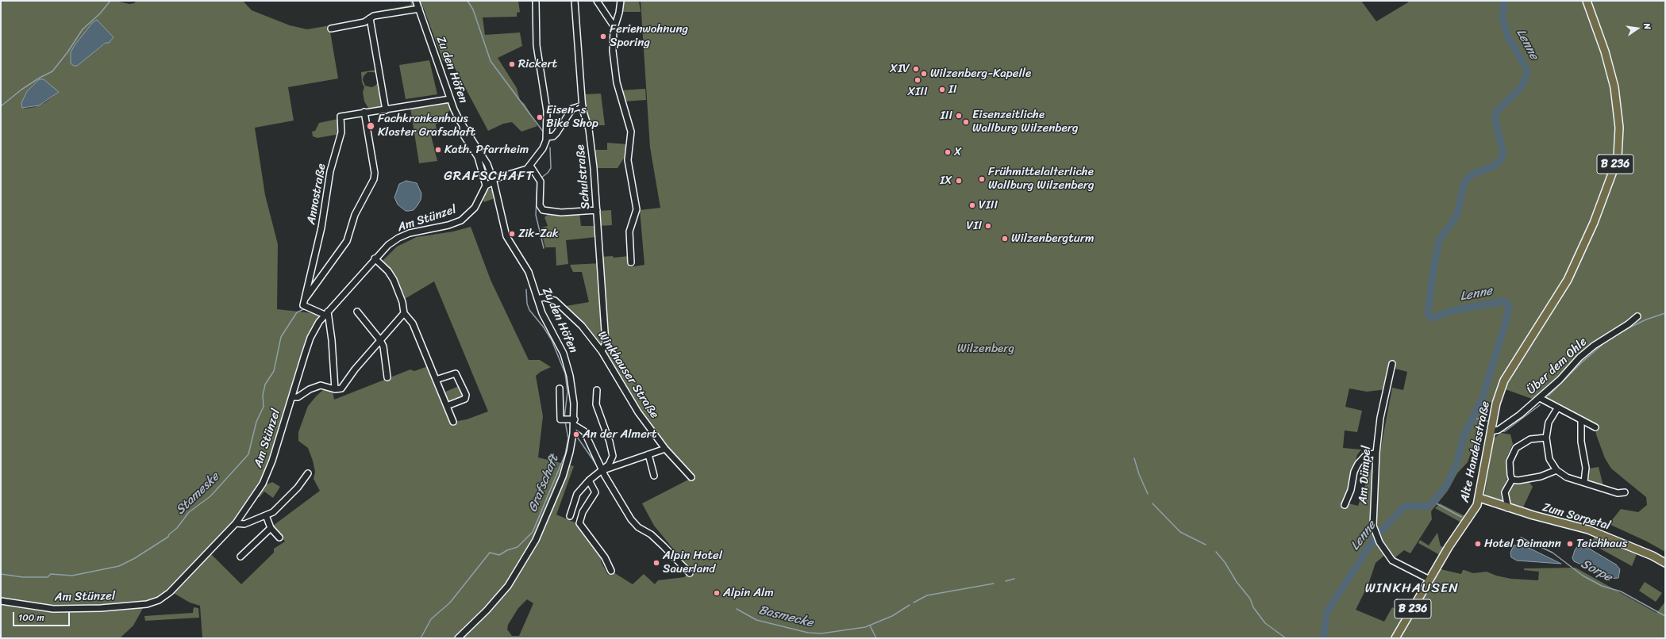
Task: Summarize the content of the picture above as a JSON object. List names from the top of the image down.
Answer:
{
  "streets": {
    "main road": ["B 236", "Alte Handelsstraße", "Zum Sorpetal"],
    "street": [
      "Zu den Höfen",
      "Schulstraße",
      "Annostraße",
      "Am Stünzel",
      "Über dem Ohle",
      "Winkhauser Straße",
      "Am Dümpel"
    ]
  },
  "crossings": [
    ["Zu den Höfen", "Annostraße"],
    ["Zu den Höfen", "Winkhauser Straße"],
    ["Schulstraße", "Winkhauser Straße"],
    ["Über dem Ohle", "Alte Handelsstraße"],
    ["Alte Handelsstraße", "Am Dümpel"],
    ["Alte Handelsstraße", "Zum Sorpetal"]
  ],
  "districts": ["GRAFSCHAFT", "WINKHAUSEN"],
  "water": [
    "Lenne",
    "Grafschaft",
    "Stameske",
    "Sorpe",
    "Basmecke"
  ],
  "parks": ["Wilzenberg"],
  "places": [
    "Ferienwohnung Sporing",
    "Rickert",
    "XIV",
    "Wilzenberg-Kapelle",
    "XIII",
    "II",
    "III",
    "Eisen´s Bike Shop",
    "Eisenzeitliche Wallburg Wilzenberg",
    "Fachkrankenhaus Kloster Grafschaft",
    "Kath. Pfarrheim",
    "X",
    "Frühmittelalterliche Wallburg Wilzenberg",
    "IX",
    "VIII",
    "VII",
    "Zik-Zak",
    "Wilzenbergturm",
    "An der Almert",
    "Hotel Deimann",
    "Teichhaus",
    "Alpin Hotel Sauerland",
    "Alpin Alm"
  ],
  "scale_bar": "100 m",
  "north": "right"
}
